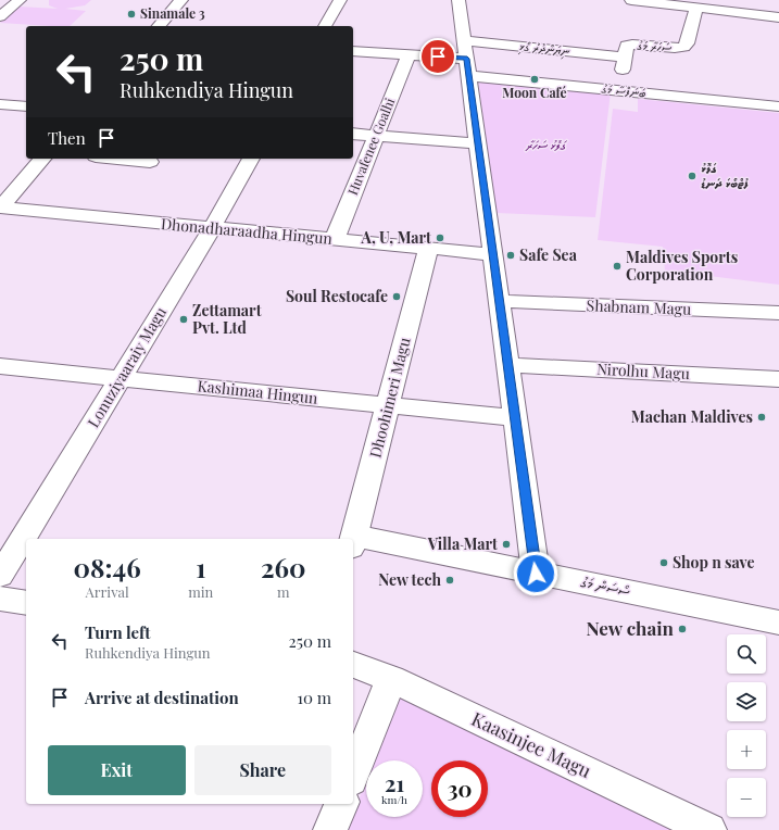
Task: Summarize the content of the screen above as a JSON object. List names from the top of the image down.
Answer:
{
  "streets": {
    "street": [
      "ސަހަރާ މަގު",
      "ނިޔަންދުރު ގޯޅި",
      "ބަނަފްސާ މަގު",
      "Huvafenee Goalhi",
      "Dhonadharaadha Hingun",
      "Shabnam Magu",
      "Lonuziyaaraiy Magu",
      "Nirolhu Magu",
      "Kashimaa Hingun",
      "Dhoohimeri Magu",
      "ސޯސަން މަގު",
      "Kaasinjee Magu"
    ]
  },
  "crossings": [
    ["ސަހަރާ މަގު", "ނިޔަންދުރު ގޯޅި"],
    ["ސަހަރާ މަގު", "ބަނަފްސާ މަގު"],
    ["ނިޔަންދުރު ގޯޅި", "ބަނަފްސާ މަގު"],
    ["Huvafenee Goalhi", "Dhonadharaadha Hingun"],
    ["Dhonadharaadha Hingun", "Lonuziyaaraiy Magu"],
    ["Dhonadharaadha Hingun", "Dhoohimeri Magu"],
    ["Lonuziyaaraiy Magu", "Kashimaa Hingun"],
    ["Kashimaa Hingun", "Dhoohimeri Magu"]
  ],
  "parks": ["ގަލޮޅު ސަހަރާ"],
  "places": [
    "Sinamale 3",
    "Moon Café",
    "ގަލޮޅު ފުޓްބޯޅަ ދަނޑު",
    "A, U, Mart",
    "Safe Sea",
    "Maldives Sports Corporation",
    "Soul Restocafe",
    "Zettamart Pvt. Ltd",
    "Machan Maldives",
    "Villa Mart",
    "Shop n save",
    "New tech",
    "New chain"
  ],
  "page": {
    "turn": ["250 m", "Ruhkendiya Hingun"],
    "then": "Then",
    "eta": [
      "08:46",
      "Arrival",
      "1",
      "min",
      "260",
      "m"
    ],
    "list": [
      {
        "name": "Turn left",
        "note": "Ruhkendiya Hingun",
        "value": "250 m"
      },
      {
        "name": "Arrive at destination",
        "value": "10 m"
      }
    ],
    "map_buttons": ["+", "−"],
    "buttons": ["Exit", "Share"],
    "speed": "21 km/h",
    "limit": "30"
  }
}
